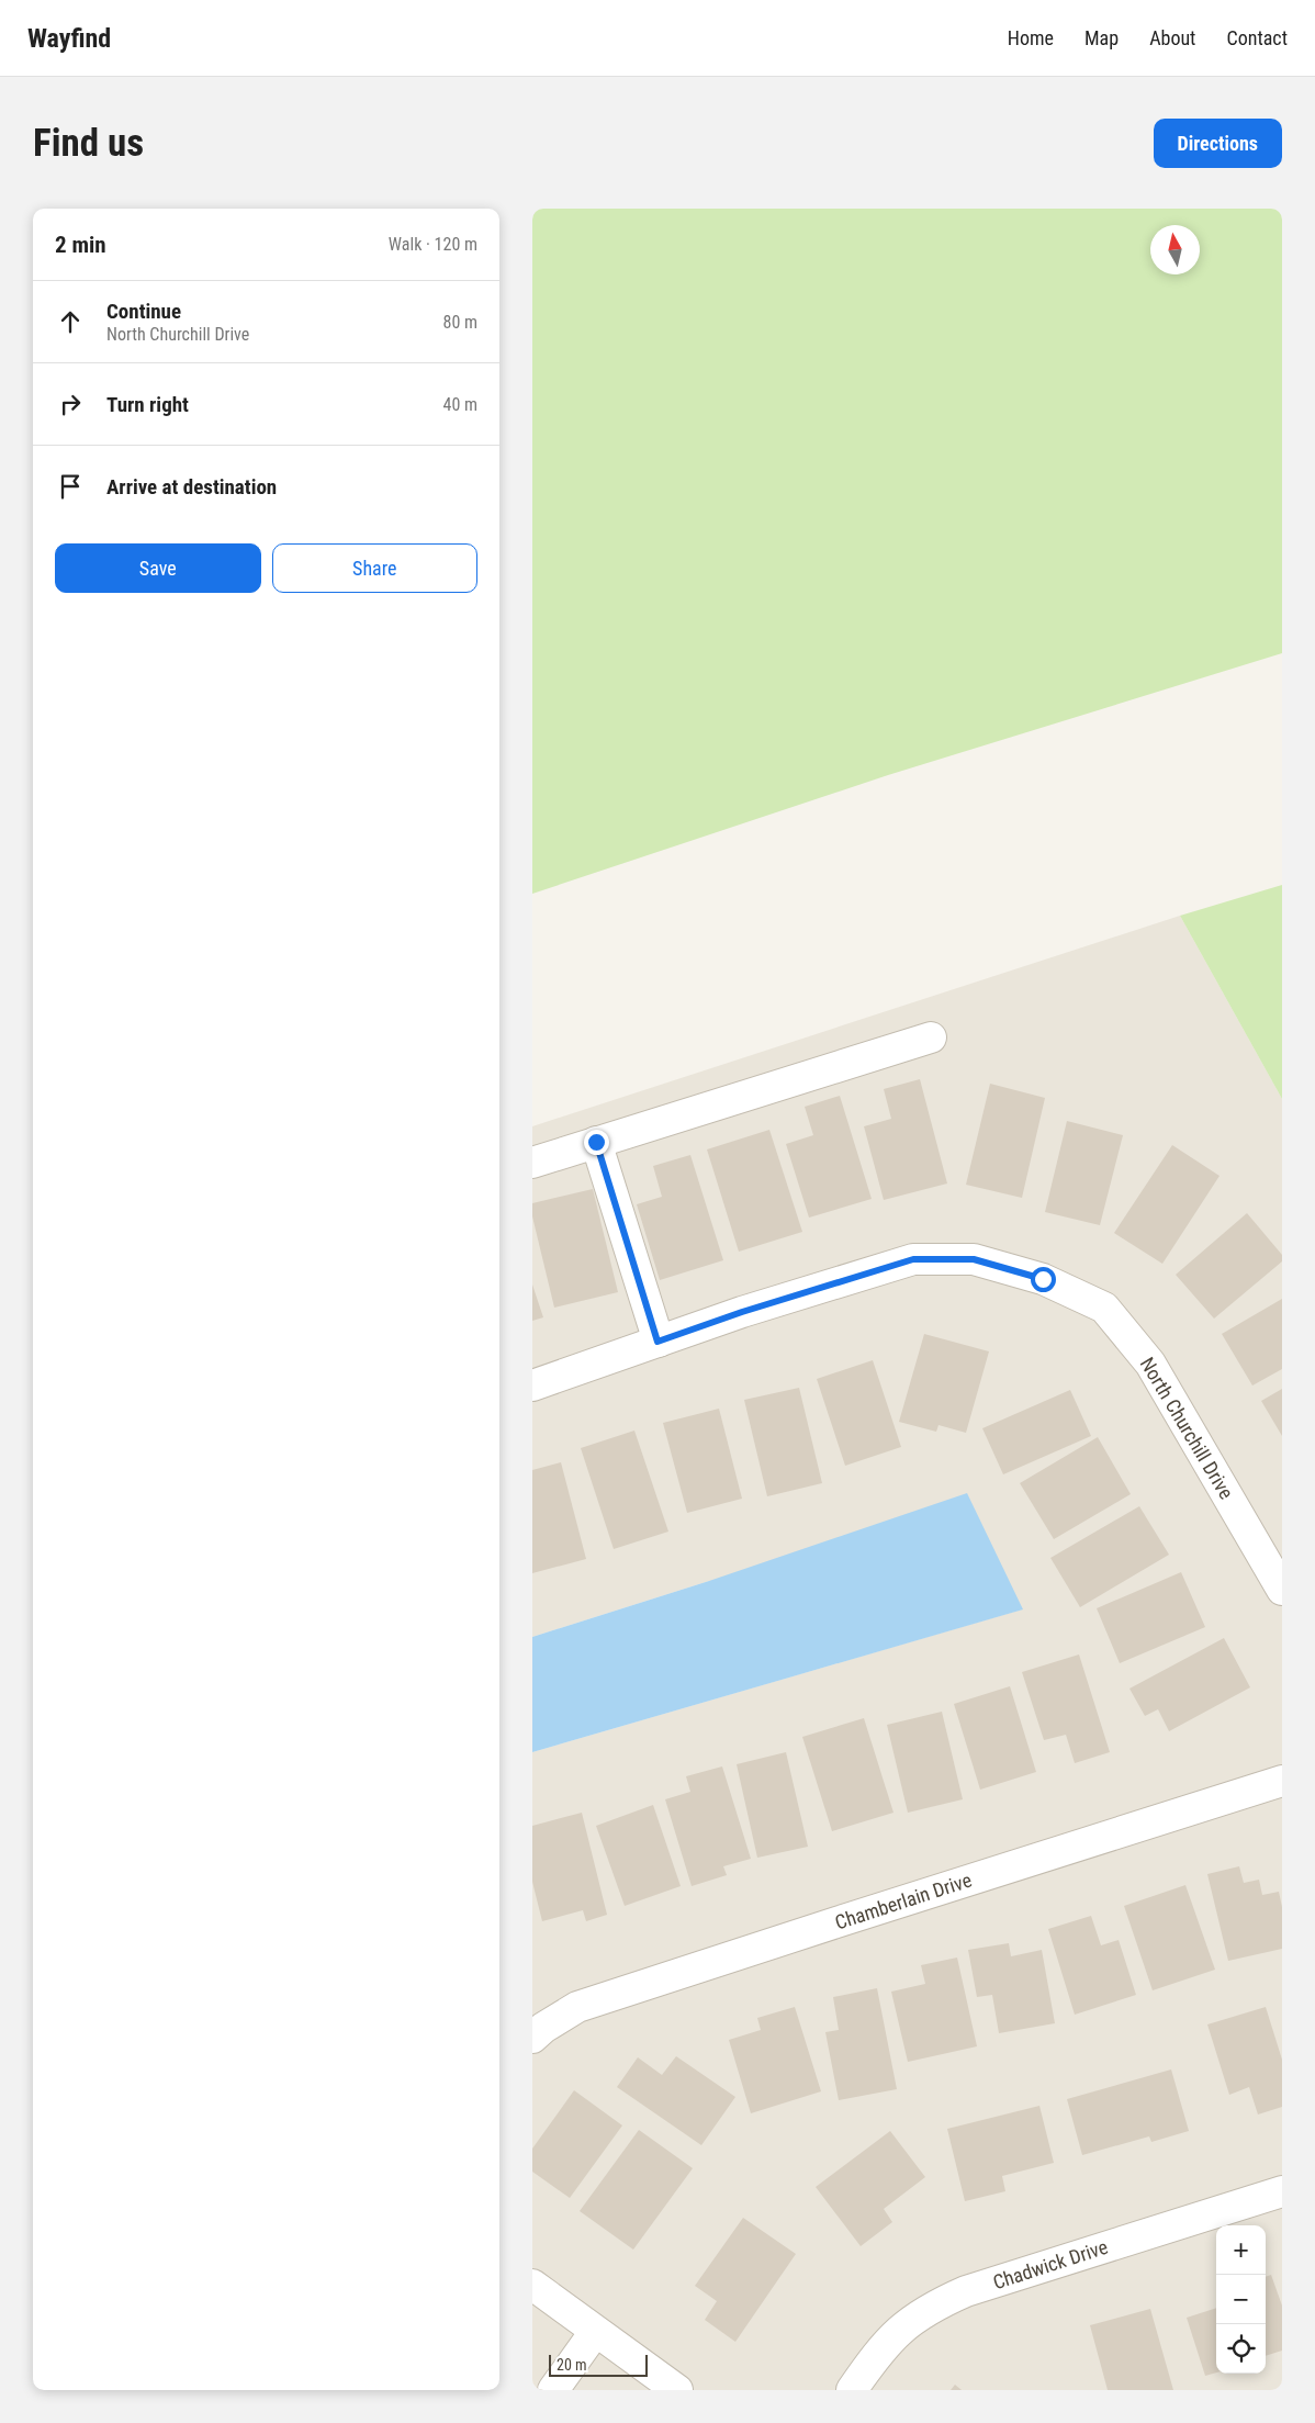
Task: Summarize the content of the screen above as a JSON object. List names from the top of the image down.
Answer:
{
  "streets": {
    "street": ["North Churchill Drive", "Chamberlain Drive", "Chadwick Drive"]
  },
  "scale_bar": "20 m",
  "north": "top",
  "page": {
    "header": "Wayfind",
    "nav": [
      "Home",
      "Map",
      "About",
      "Contact"
    ],
    "buttons": [
      "Directions",
      ["Save", "Share"]
    ],
    "title": "Find us",
    "heading": ["2 min", "Walk · 120 m"],
    "list": [
      ["Continue", "North Churchill Drive", "80 m"],
      ["Turn right", "40 m"],
      "Arrive at destination"
    ],
    "map_buttons": ["+", "−"],
    "scale": "20 m"
  }
}
